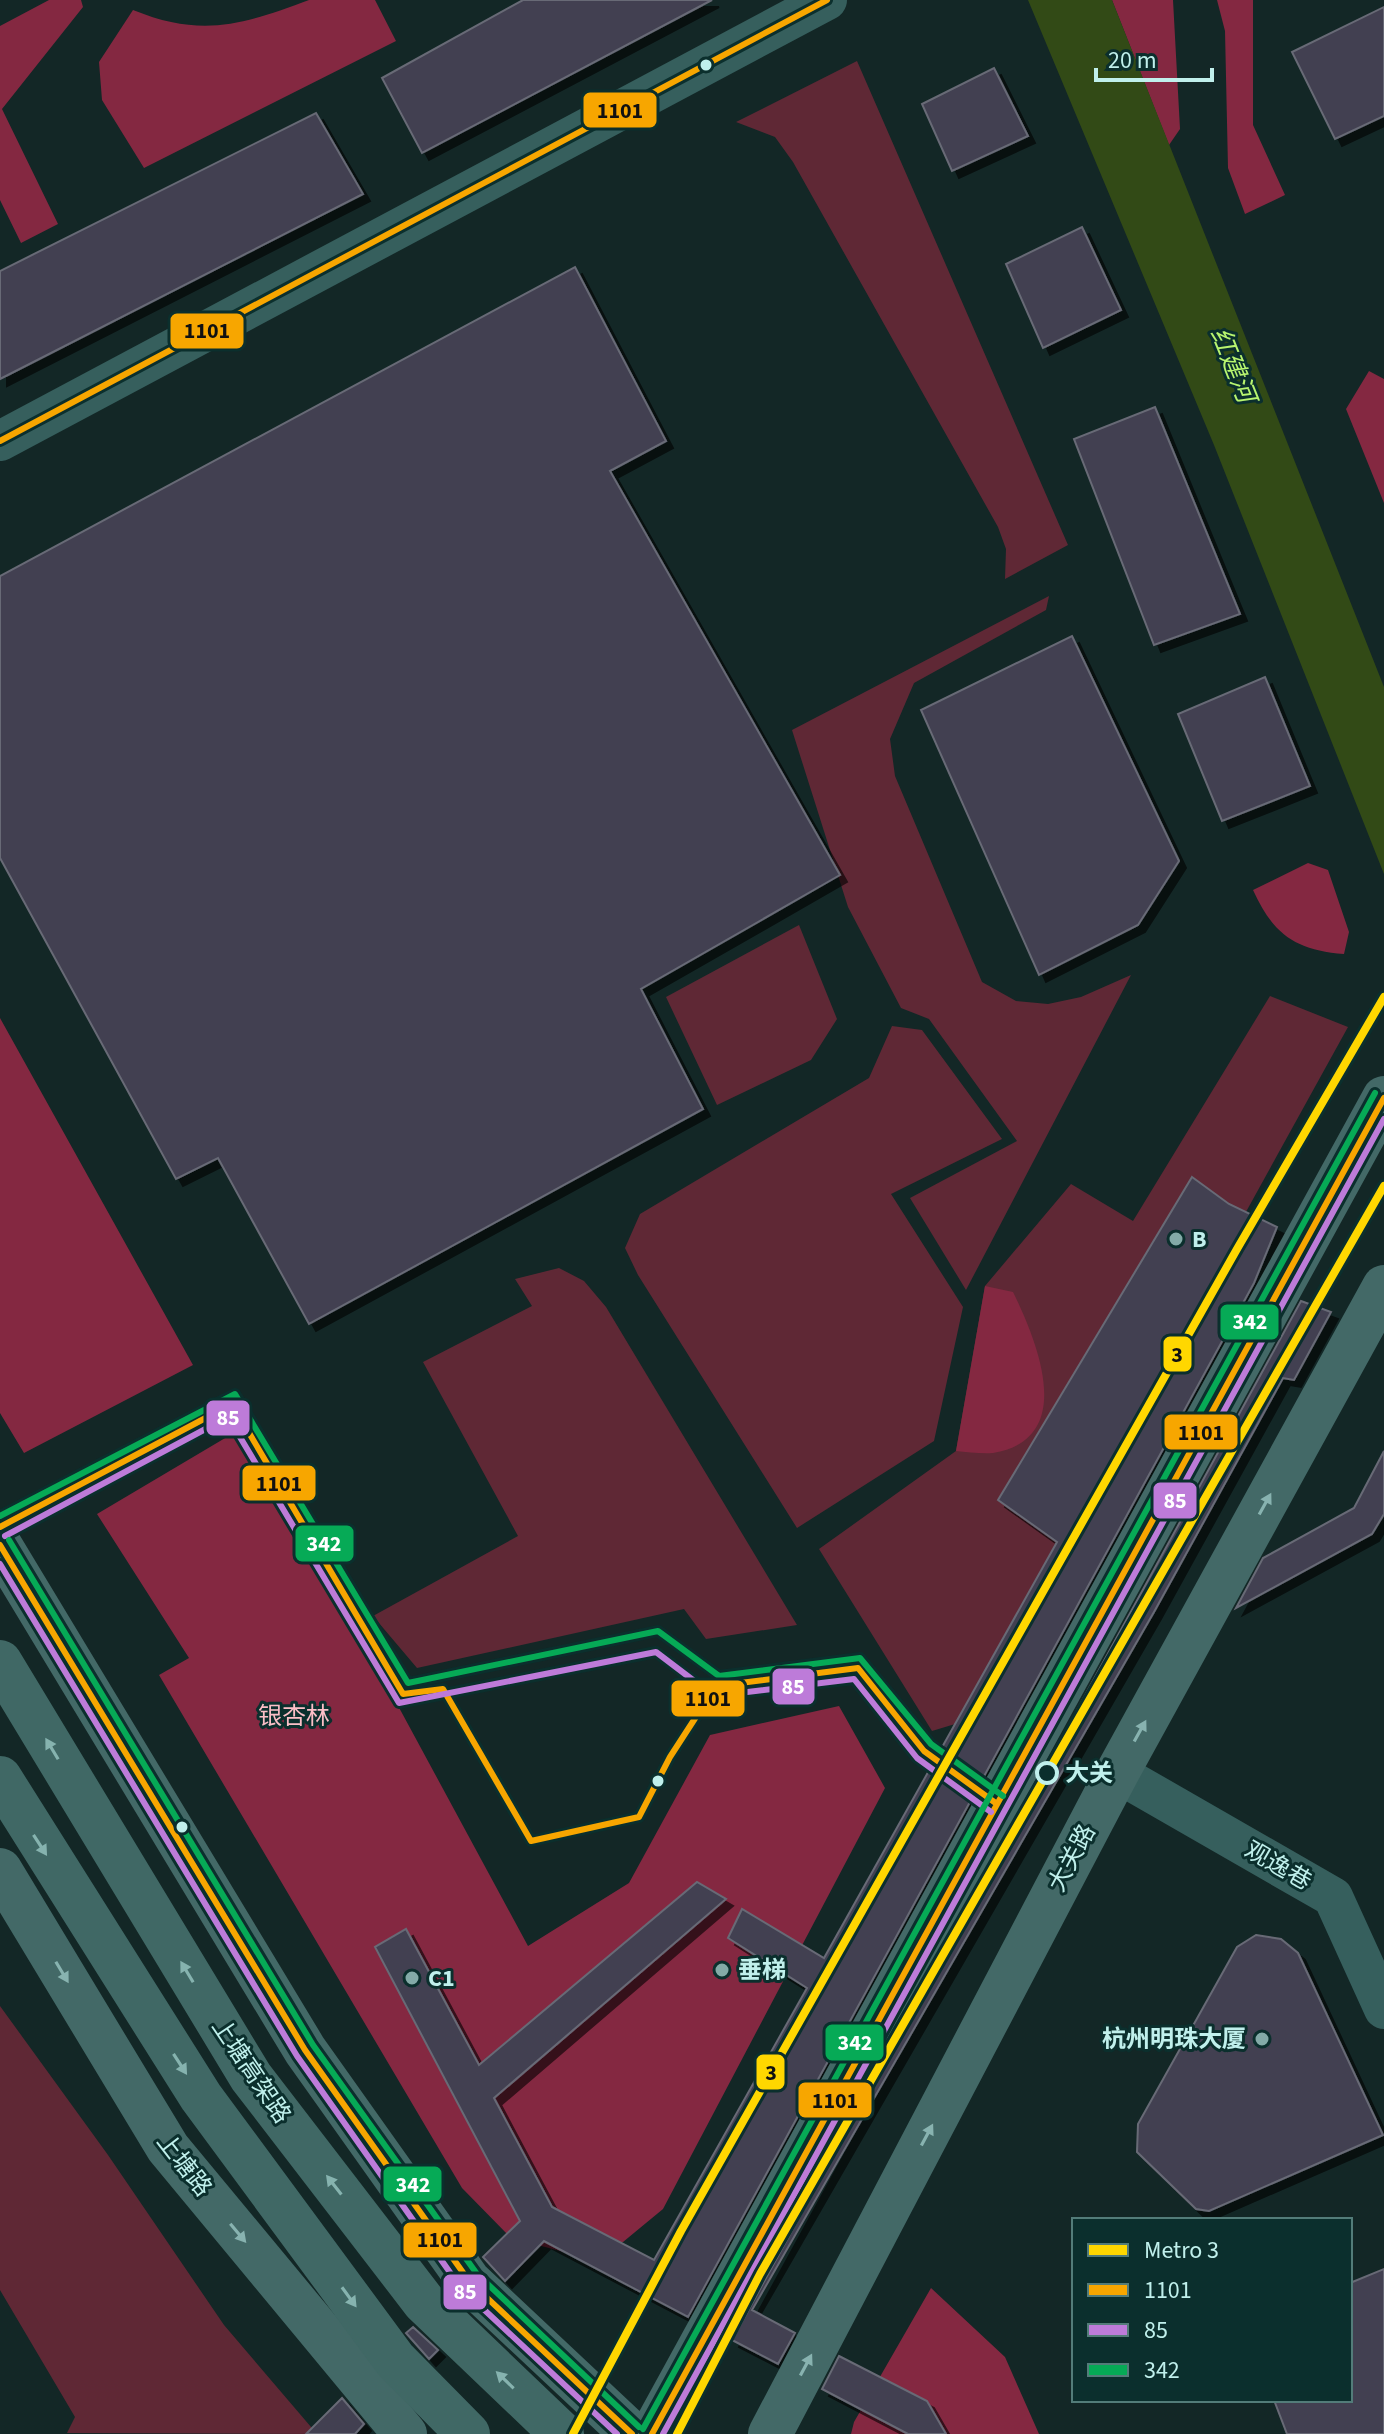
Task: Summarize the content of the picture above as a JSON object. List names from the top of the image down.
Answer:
{
  "streets": {
    "highway": ["上塘高架路"],
    "main road": ["大关路", "上塘路"],
    "street": ["观逸巷"]
  },
  "crossings": [
    ["大关路", "观逸巷"]
  ],
  "water": ["红建河"],
  "parks": ["银杏林"],
  "places": [
    "B",
    "大关",
    "垂梯",
    "C1",
    "杭州明珠大厦"
  ],
  "lines": [
    "transit line 1101",
    "metro line 3",
    "transit line 342",
    "transit line 85"
  ],
  "legend": [
    "Metro 3",
    "1101",
    "85",
    "342"
  ],
  "scale_bar": "20 m"
}
